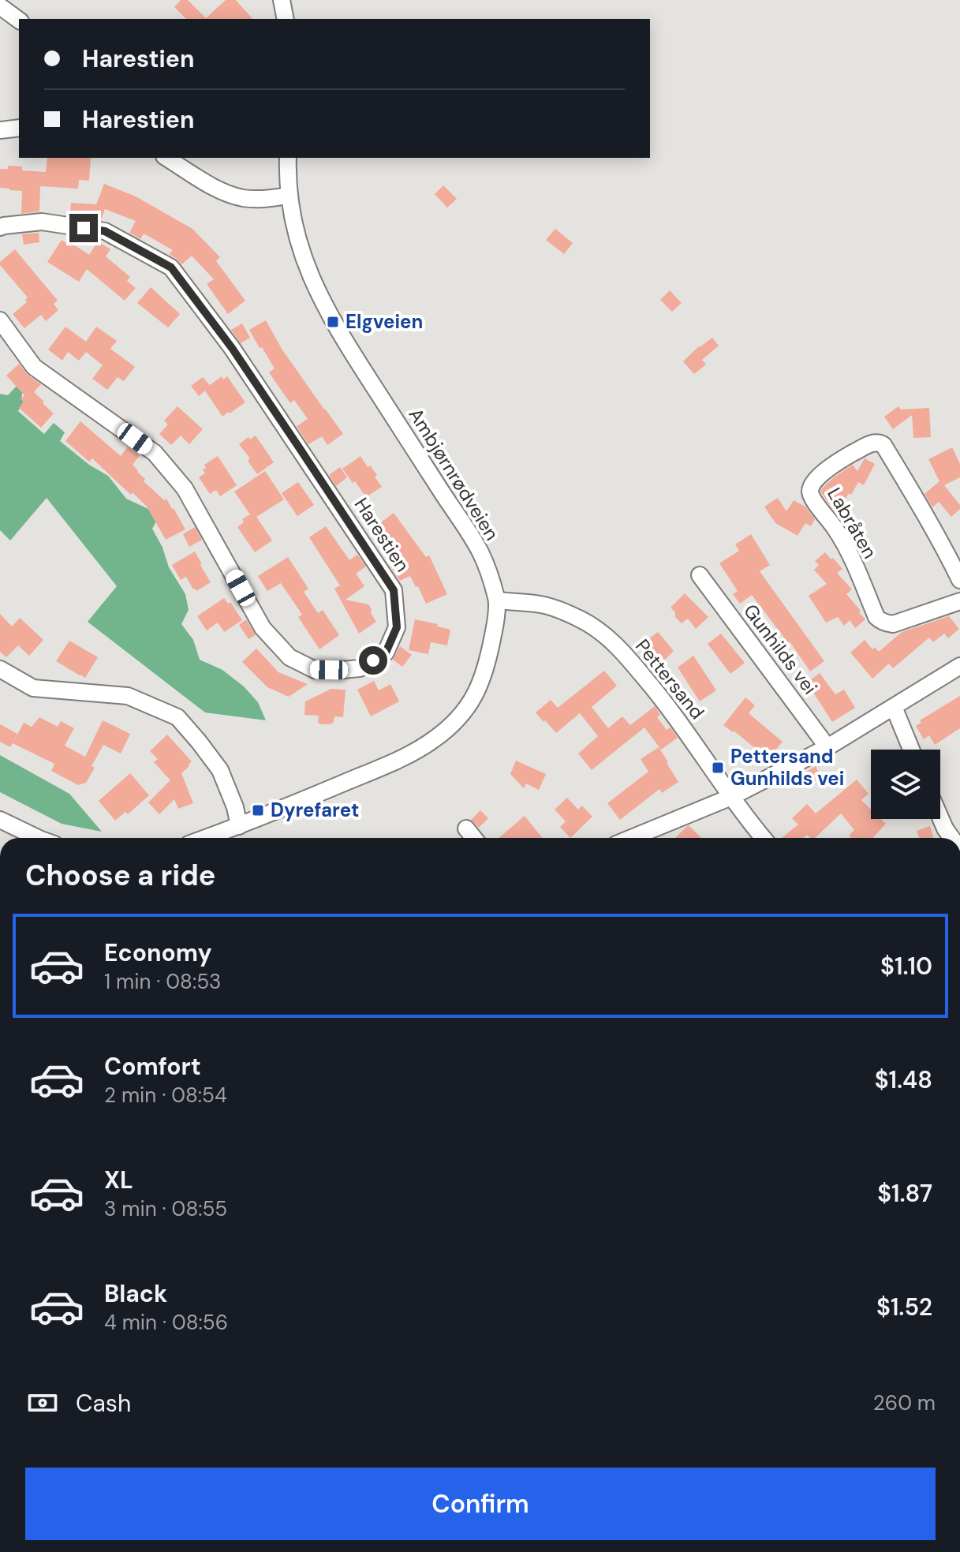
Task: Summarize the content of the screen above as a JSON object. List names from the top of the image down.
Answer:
{
  "streets": {
    "street": [
      "Ambjørnrødveien",
      "Labråten",
      "Harestien",
      "Gunhilds vei",
      "Pettersand"
    ]
  },
  "crossings": [
    ["Ambjørnrødveien", "Pettersand"]
  ],
  "places": {
    "transit": ["Elgveien", "Pettersand Gunhilds vei", "Dyrefaret"]
  },
  "page": {
    "banner": ["Harestien", "Harestien"],
    "heading": "Choose a ride",
    "list": [
      {
        "name": "Economy",
        "note": "1 min · 08:53",
        "value": "$1.10"
      },
      {
        "name": "Comfort",
        "note": "2 min · 08:54",
        "value": "$1.48"
      },
      {
        "name": "XL",
        "note": "3 min · 08:55",
        "value": "$1.87"
      },
      {
        "name": "Black",
        "note": "4 min · 08:56",
        "value": "$1.52"
      }
    ],
    "pay": ["Cash", "260 m"],
    "buttons": "Confirm"
  }
}
